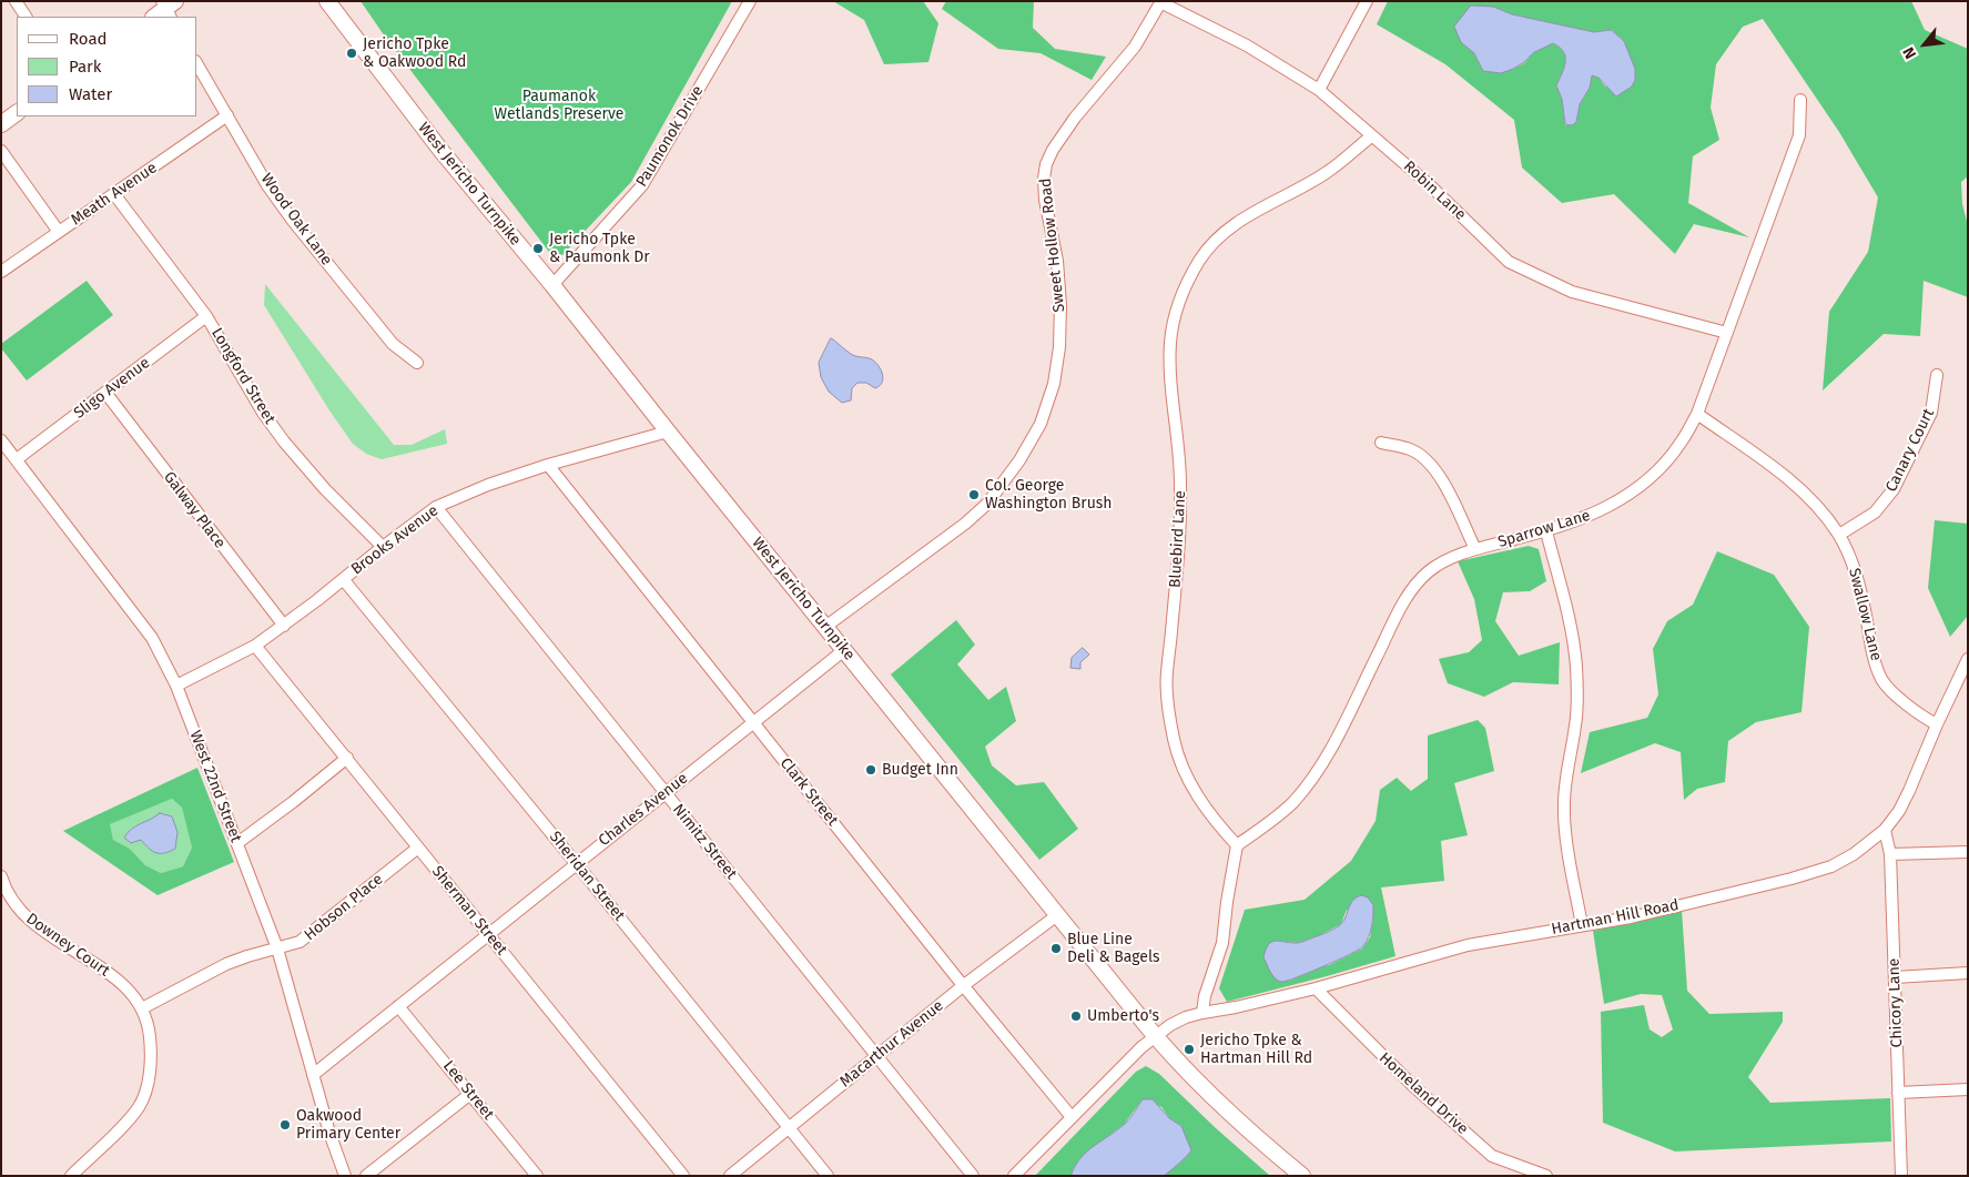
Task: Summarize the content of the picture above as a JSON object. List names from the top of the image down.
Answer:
{
  "streets": {
    "main road": ["West Jericho Turnpike"],
    "street": [
      "Paumonok Drive",
      "Robin Lane",
      "Meath Avenue",
      "Wood Oak Lane",
      "Sweet Hollow Road",
      "Longford Street",
      "Sligo Avenue",
      "Canary Court",
      "Galway Place",
      "Sparrow Lane",
      "Bluebird Lane",
      "Brooks Avenue",
      "Swallow Lane",
      "West 22nd Street",
      "Clark Street",
      "Charles Avenue",
      "Nimitz Street",
      "Sheridan Street",
      "Hobson Place",
      "Sherman Street",
      "Hartman Hill Road",
      "Downey Court",
      "Chicory Lane",
      "Macarthur Avenue",
      "Lee Street",
      "Homeland Drive"
    ]
  },
  "crossings": [
    ["Paumonok Drive", "West Jericho Turnpike"],
    ["West Jericho Turnpike", "Sweet Hollow Road"],
    ["West Jericho Turnpike", "Brooks Avenue"],
    ["West Jericho Turnpike", "Charles Avenue"],
    ["West Jericho Turnpike", "Hartman Hill Road"],
    ["West Jericho Turnpike", "Macarthur Avenue"],
    ["Robin Lane", "Sweet Hollow Road"],
    ["Robin Lane", "Sparrow Lane"],
    ["Robin Lane", "Bluebird Lane"],
    ["Meath Avenue", "Wood Oak Lane"],
    ["Meath Avenue", "Longford Street"],
    ["Longford Street", "Sligo Avenue"],
    ["Longford Street", "Brooks Avenue"],
    ["Sligo Avenue", "Galway Place"],
    ["Sligo Avenue", "West 22nd Street"],
    ["Canary Court", "Swallow Lane"],
    ["Galway Place", "Brooks Avenue"],
    ["Sparrow Lane", "Bluebird Lane"],
    ["Sparrow Lane", "Swallow Lane"],
    ["Brooks Avenue", "West 22nd Street"],
    ["Brooks Avenue", "Clark Street"],
    ["Brooks Avenue", "Nimitz Street"],
    ["Brooks Avenue", "Sheridan Street"],
    ["Brooks Avenue", "Sherman Street"],
    ["Swallow Lane", "Hartman Hill Road"],
    ["West 22nd Street", "Charles Avenue"],
    ["West 22nd Street", "Hobson Place"],
    ["Clark Street", "Charles Avenue"],
    ["Clark Street", "Hartman Hill Road"],
    ["Clark Street", "Macarthur Avenue"],
    ["Charles Avenue", "Nimitz Street"],
    ["Charles Avenue", "Sheridan Street"],
    ["Charles Avenue", "Sherman Street"],
    ["Charles Avenue", "Lee Street"],
    ["Nimitz Street", "Macarthur Avenue"],
    ["Sheridan Street", "Macarthur Avenue"],
    ["Hobson Place", "Sherman Street"],
    ["Hobson Place", "Downey Court"],
    ["Hartman Hill Road", "Chicory Lane"],
    ["Hartman Hill Road", "Homeland Drive"]
  ],
  "parks": ["Paumanok Wetlands Preserve"],
  "places": [
    "Jericho Tpke & Oakwood Rd",
    "Jericho Tpke & Paumonk Dr",
    "Col. George Washington Brush",
    "Budget Inn",
    "Blue Line Deli & Bagels",
    "Umberto's",
    "Jericho Tpke & Hartman Hill Rd",
    "Oakwood Primary Center"
  ],
  "legend": ["Road", "Park", "Water"],
  "north": "bottom left"
}
